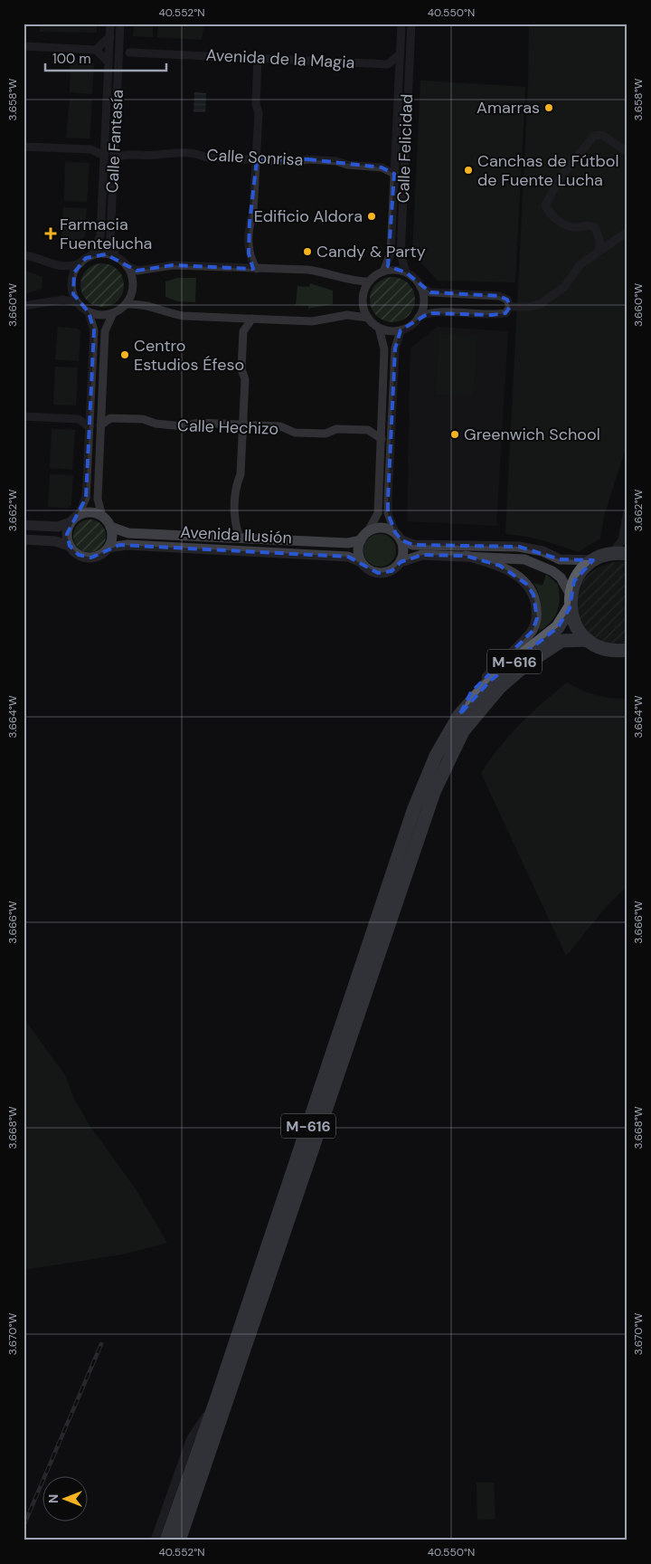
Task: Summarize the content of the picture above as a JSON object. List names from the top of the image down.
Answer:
{
  "streets": {
    "highway": ["M-616"],
    "main road": ["Avenida Ilusión"],
    "street": [
      "Avenida de la Magia",
      "Calle Fantasía",
      "Calle Felicidad",
      "Calle Sonrisa",
      "Calle Hechizo"
    ]
  },
  "crossings": [
    ["Calle Fantasía", "Calle Sonrisa"],
    ["Calle Felicidad", "Calle Sonrisa"]
  ],
  "places": {
    "other": [
      "Amarras",
      "Canchas de Fútbol de Fuente Lucha",
      "Edificio Aldora",
      "Candy & Party",
      "Centro Estudios Éfeso",
      "Greenwich School"
    ],
    "health": ["Farmacia Fuentelucha"]
  },
  "scale_bar": "100 m",
  "north": "left",
  "coordinates": [
    "40.552°N",
    "40.550°N",
    "3.658°W",
    "3.660°W",
    "3.662°W",
    "3.664°W",
    "3.666°W",
    "3.668°W",
    "3.670°W"
  ]
}
